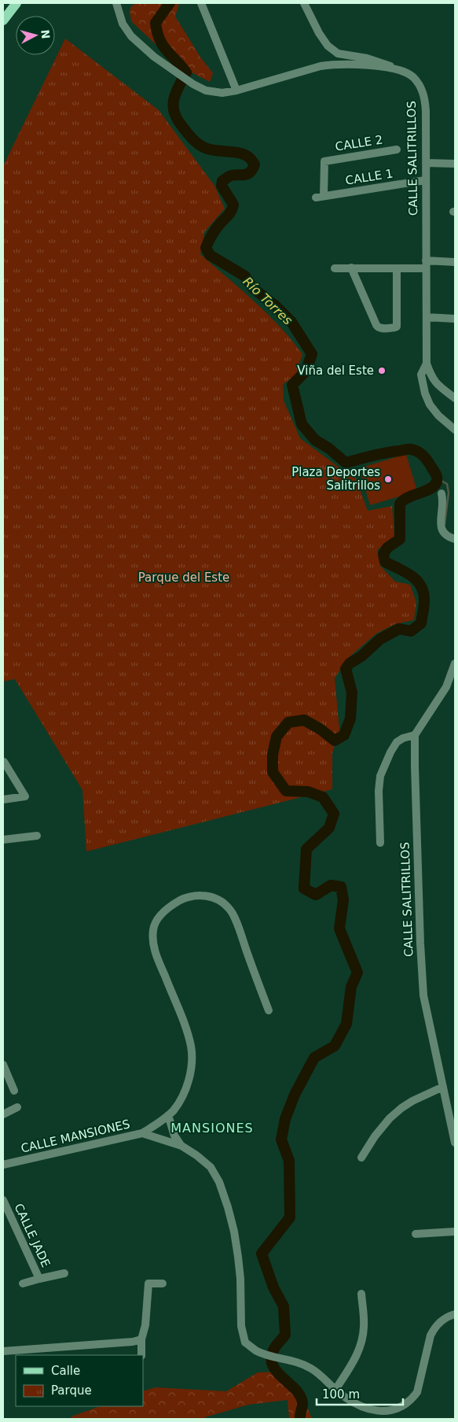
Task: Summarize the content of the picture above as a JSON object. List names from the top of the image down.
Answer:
{
  "streets": {
    "street": [
      "CALLE 2",
      "CALLE SALITRILLOS",
      "CALLE 1",
      "CALLE MANSIONES",
      "CALLE JADE"
    ]
  },
  "crossings": [
    ["CALLE 2", "CALLE 1"],
    ["CALLE SALITRILLOS", "CALLE 1"]
  ],
  "districts": ["MANSIONES"],
  "water": ["Río Torres"],
  "parks": ["Parque del Este"],
  "places": ["Viña del Este", "Plaza Deportes Salitrillos"],
  "legend": ["Calle", "Parque"],
  "scale_bar": "100 m",
  "north": "right"
}
